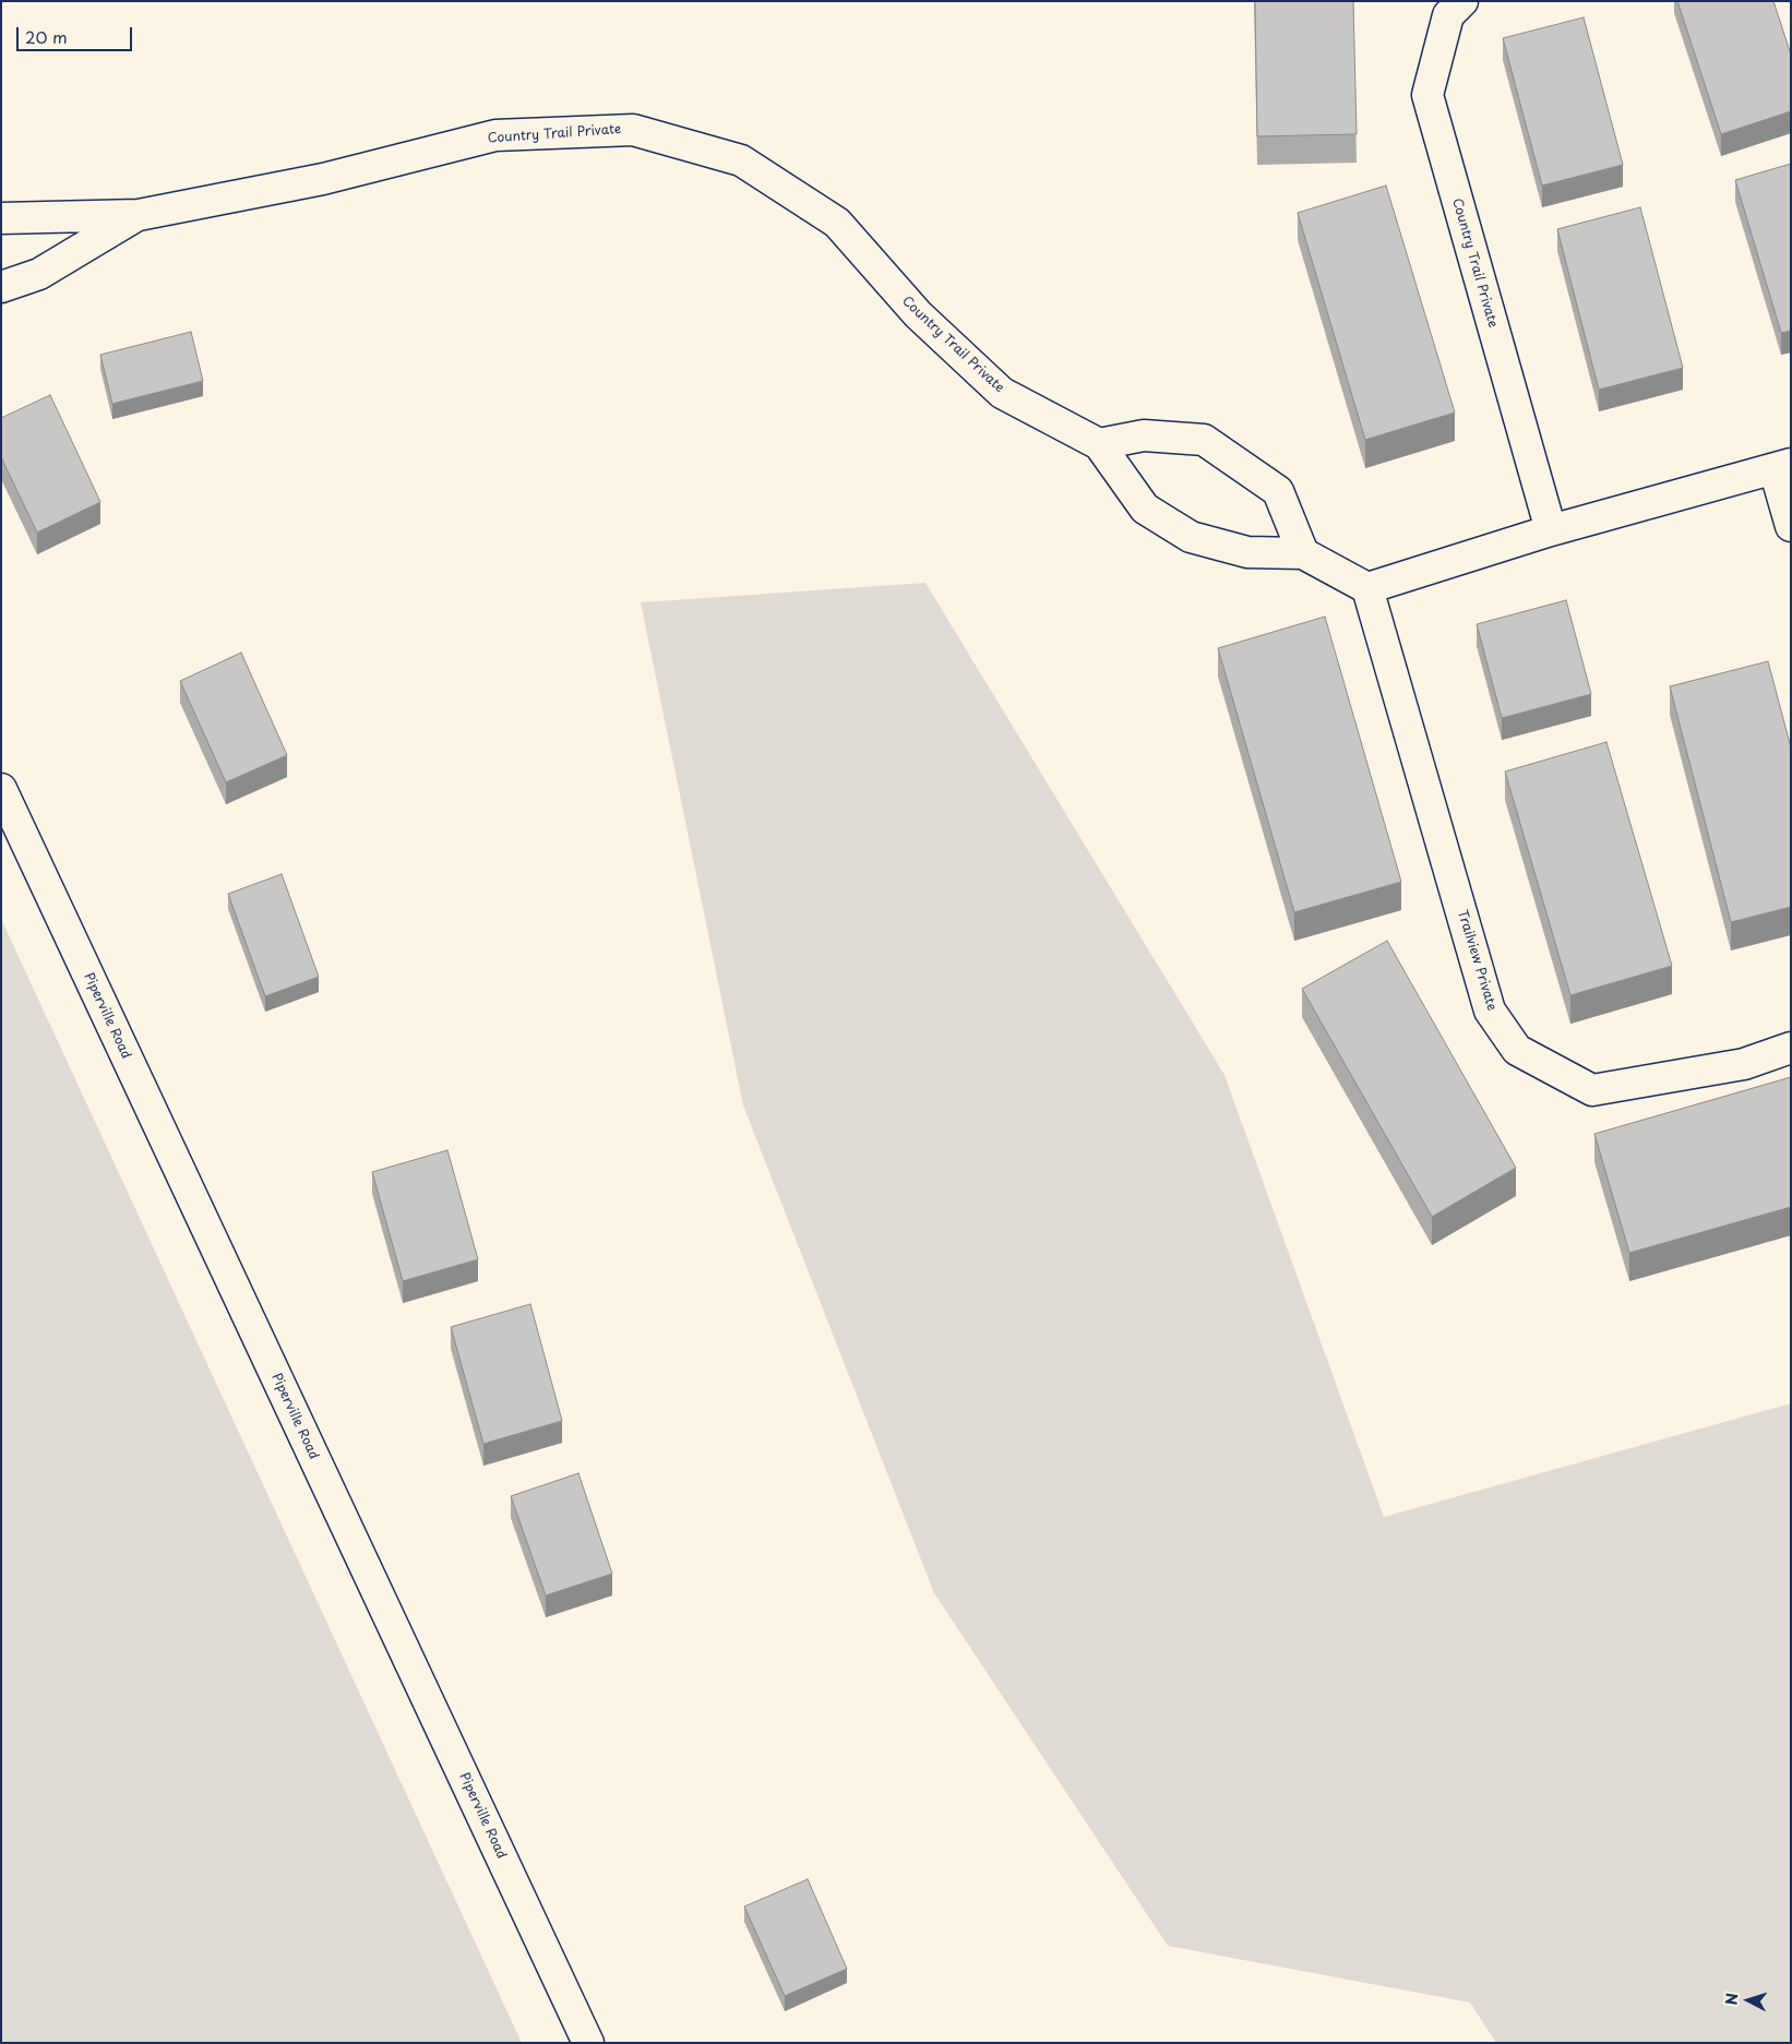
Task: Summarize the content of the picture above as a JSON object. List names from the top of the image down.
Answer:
{
  "streets": {
    "street": ["Country Trail Private", "Trailview Private", "Piperville Road"]
  },
  "crossings": [
    ["Country Trail Private", "Trailview Private"]
  ],
  "scale_bar": "20 m",
  "north": "left"
}
